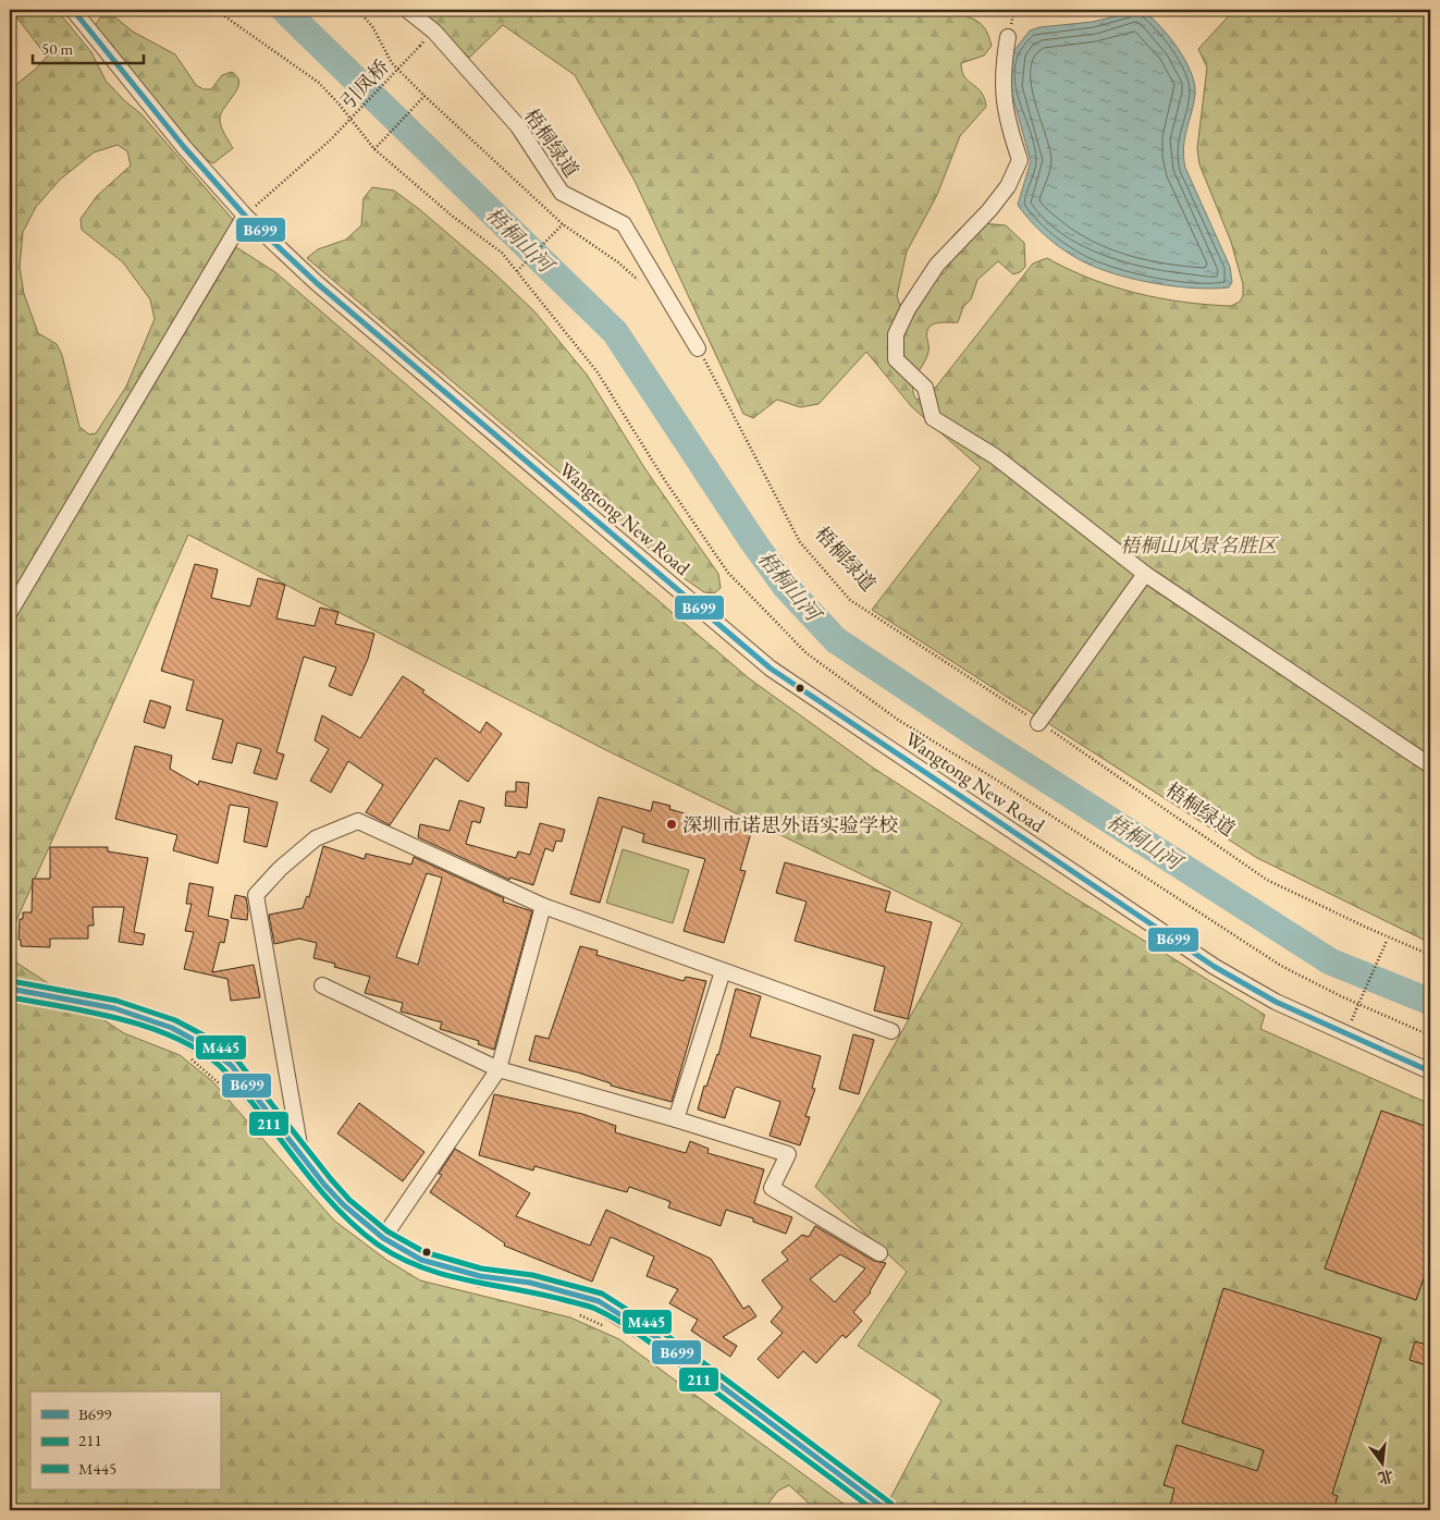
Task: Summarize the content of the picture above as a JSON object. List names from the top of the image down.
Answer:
{
  "streets": {
    "street": ["梧桐绿道", "Wangtong New Road"],
    "path": ["引凤桥"]
  },
  "crossings": [
    ["引凤桥", "Wangtong New Road"]
  ],
  "water": ["梧桐山河"],
  "parks": ["梧桐山风景名胜区"],
  "places": ["深圳市诺思外语实验学校"],
  "lines": ["transit line B699", "transit line M445", "transit line 211"],
  "legend": ["B699", "211", "M445"],
  "scale_bar": "50 m",
  "north": "bottom"
}
